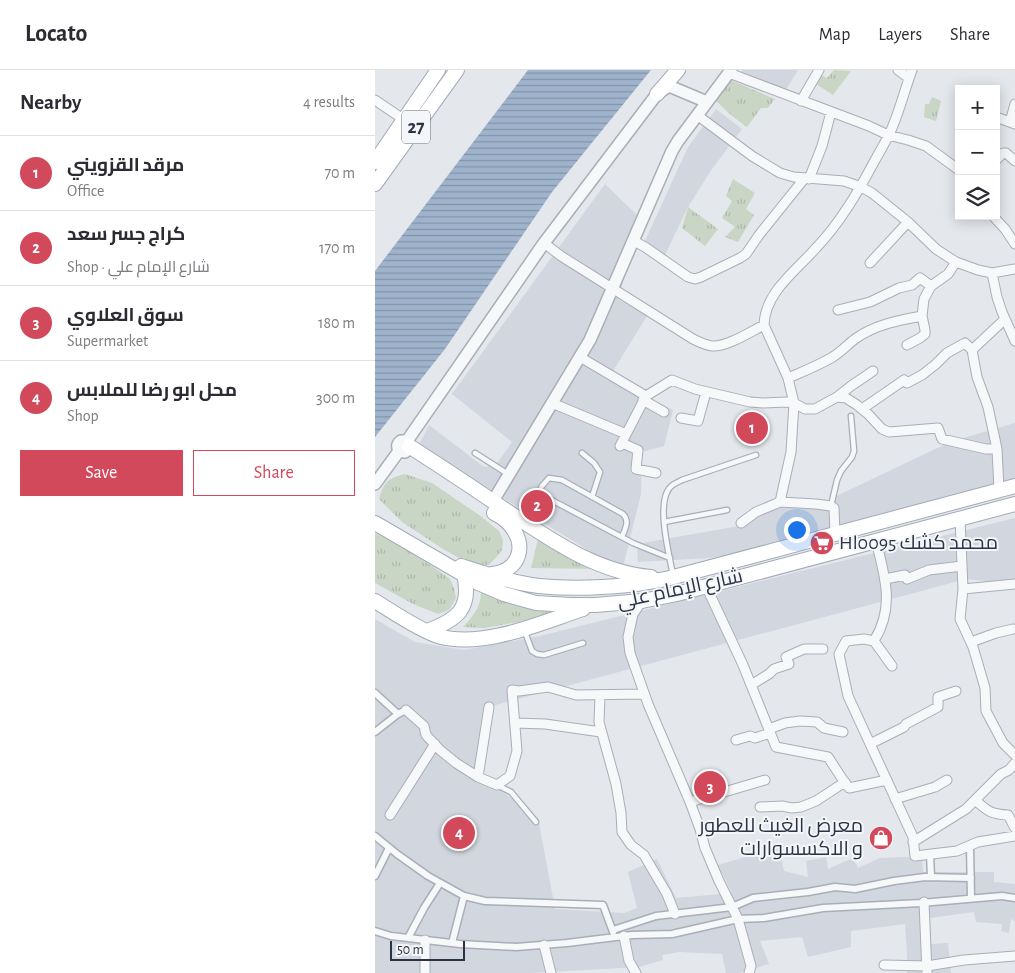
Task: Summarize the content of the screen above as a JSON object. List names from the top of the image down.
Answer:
{
  "streets": {
    "main road": ["27", "شارع الإمام علي"]
  },
  "places": {
    "supermarket": ["Hl0095 محمد كشك"],
    "shop": ["معرض الغيث للعطور و الاكسسوارات"]
  },
  "scale_bar": "50 m",
  "page": {
    "header": "Locato",
    "nav": ["Map", "Layers", "Share"],
    "heading": ["Nearby", "4 results"],
    "map_buttons": ["+", "−"],
    "list": [
      {
        "mark": "1",
        "name": "مرقد القزويني",
        "note": "Office",
        "value": "70 m"
      },
      {
        "mark": "2",
        "name": "كراج جسر سعد",
        "note": "Shop · شارع الإمام علي",
        "value": "170 m"
      },
      {
        "mark": "3",
        "name": "سوق العلاوي",
        "note": "Supermarket",
        "value": "180 m"
      },
      {
        "mark": "4",
        "name": "محل ابو رضا للملابس",
        "note": "Shop",
        "value": "300 m"
      }
    ],
    "pins": [
      "1",
      "2",
      "3",
      "4"
    ],
    "buttons": ["Save", "Share"],
    "scale": "50 m"
  }
}
